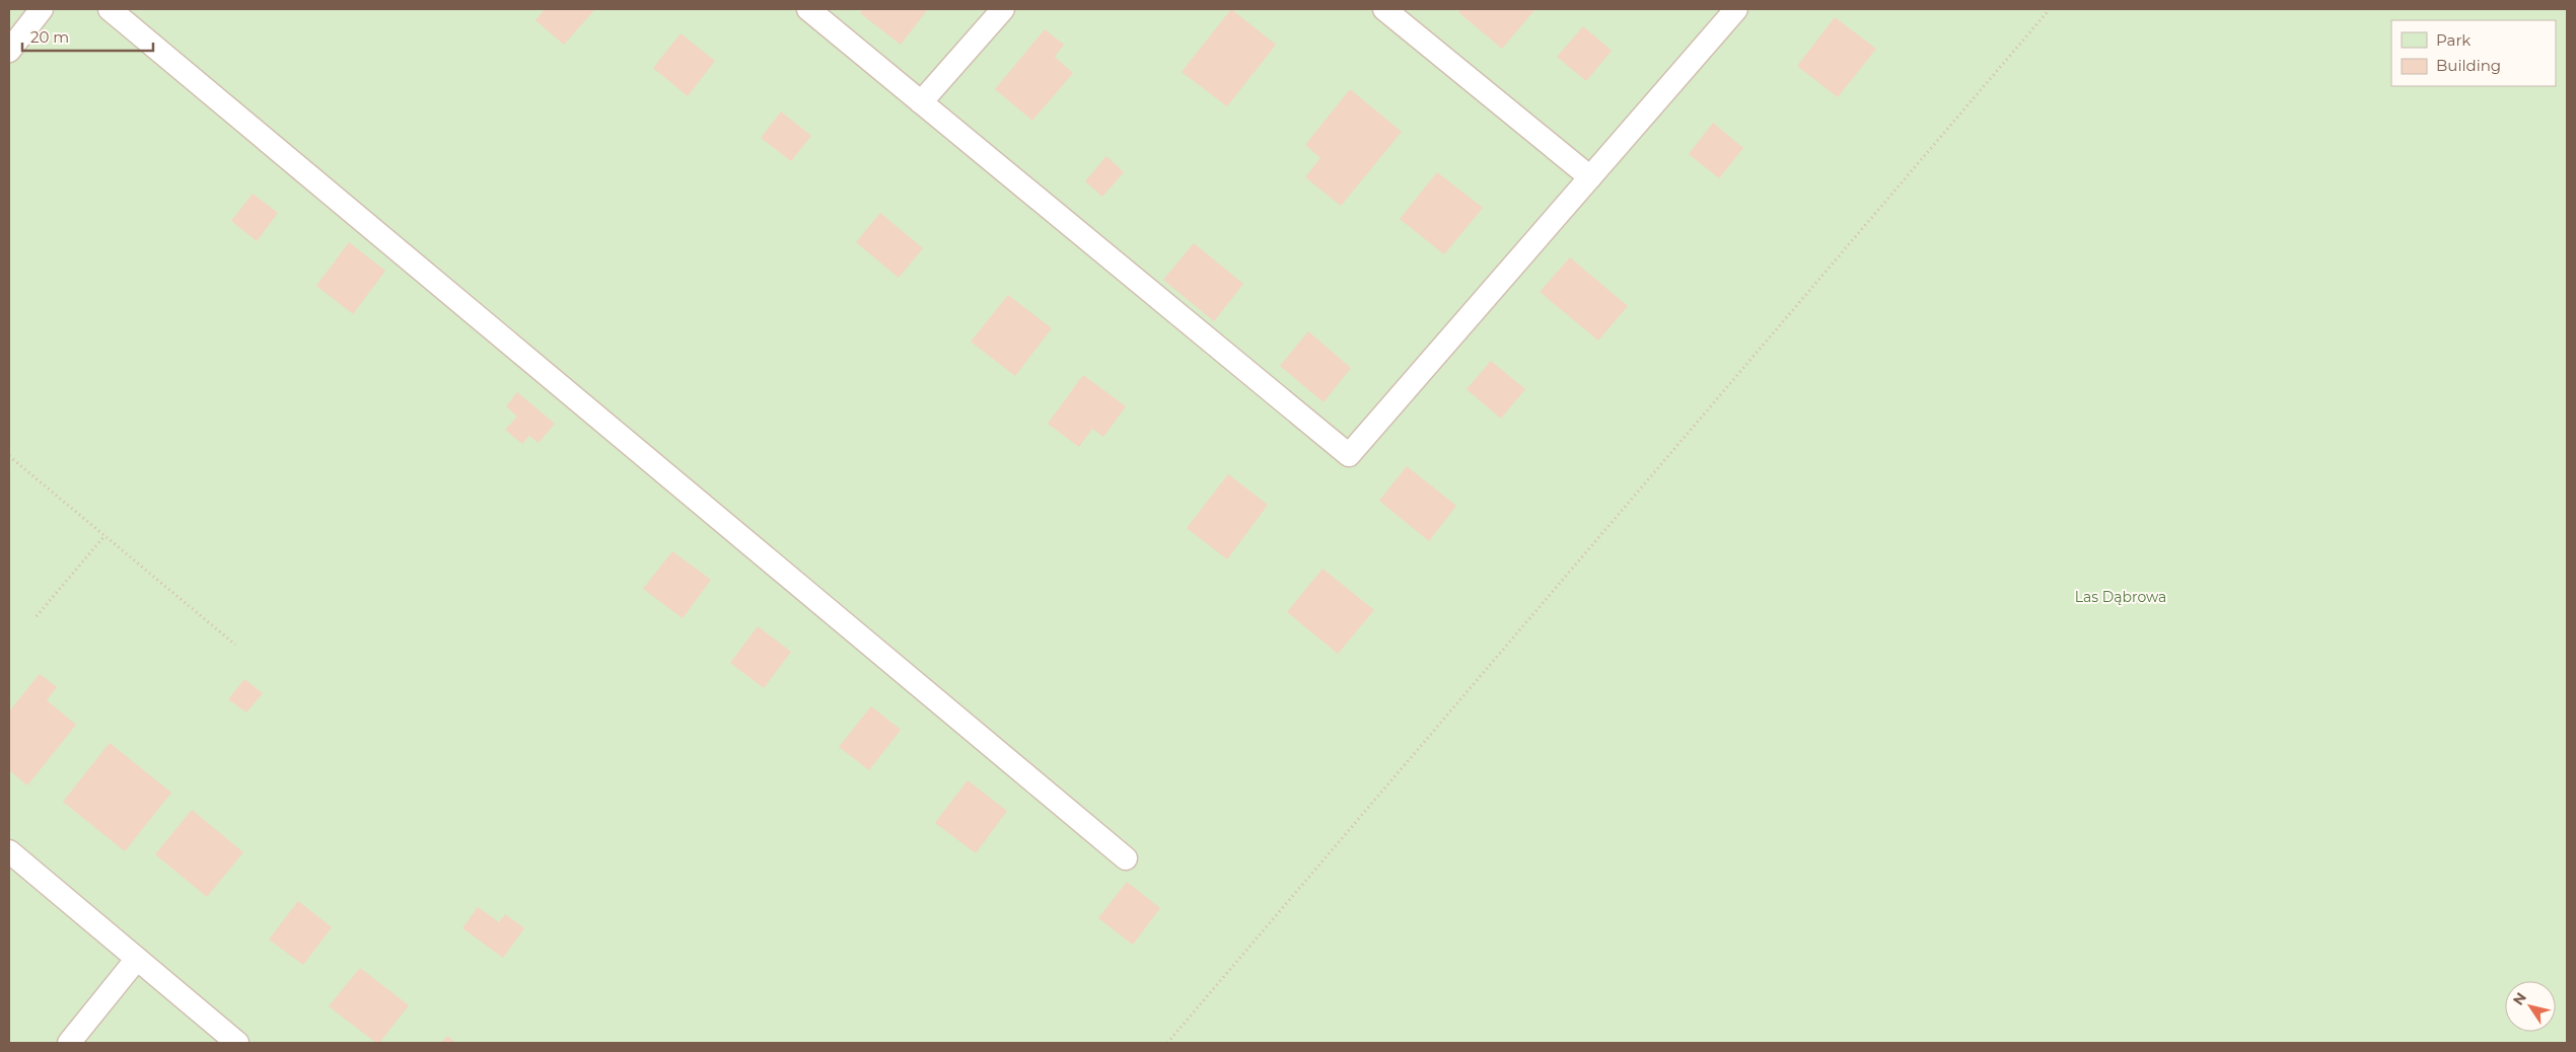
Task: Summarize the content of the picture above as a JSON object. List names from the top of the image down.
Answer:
{
  "parks": ["Las Dąbrowa"],
  "legend": ["Park", "Building"],
  "scale_bar": "20 m",
  "north": "top left"
}
